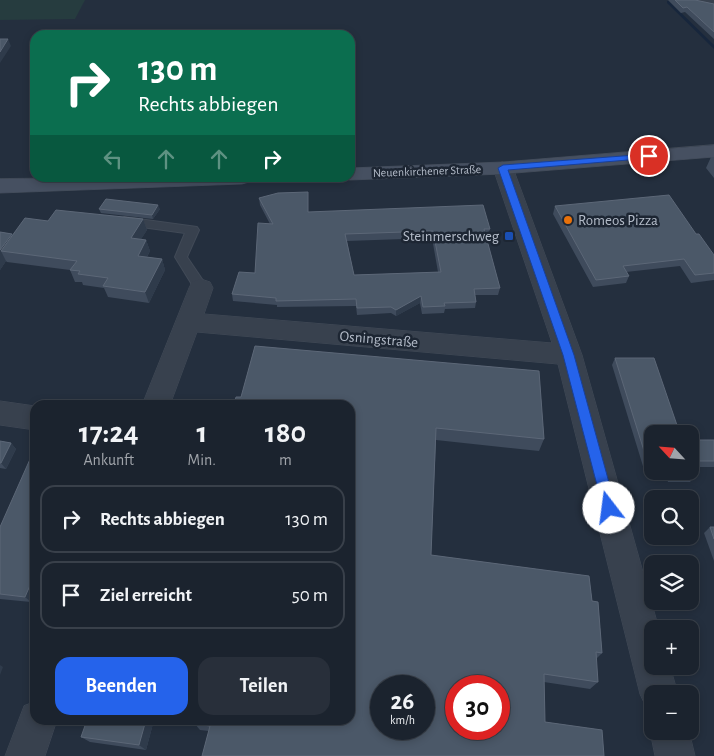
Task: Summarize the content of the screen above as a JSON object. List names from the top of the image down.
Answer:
{
  "streets": {
    "main road": ["Neuenkirchener Straße"],
    "street": ["Osningstraße"]
  },
  "places": {
    "other": ["Romeos Pizza"],
    "transit": ["Steinmerschweg"]
  },
  "north": "top left",
  "page": {
    "turn": ["130 m", "Rechts abbiegen"],
    "eta": [
      "17:24",
      "Ankunft",
      "1",
      "Min.",
      "180",
      "m"
    ],
    "map_buttons": ["+", "−"],
    "list": [
      {
        "name": "Rechts abbiegen",
        "value": "130 m"
      },
      {
        "name": "Ziel erreicht",
        "value": "50 m"
      }
    ],
    "buttons": ["Beenden", "Teilen"],
    "speed": "26 km/h",
    "limit": "30"
  }
}
